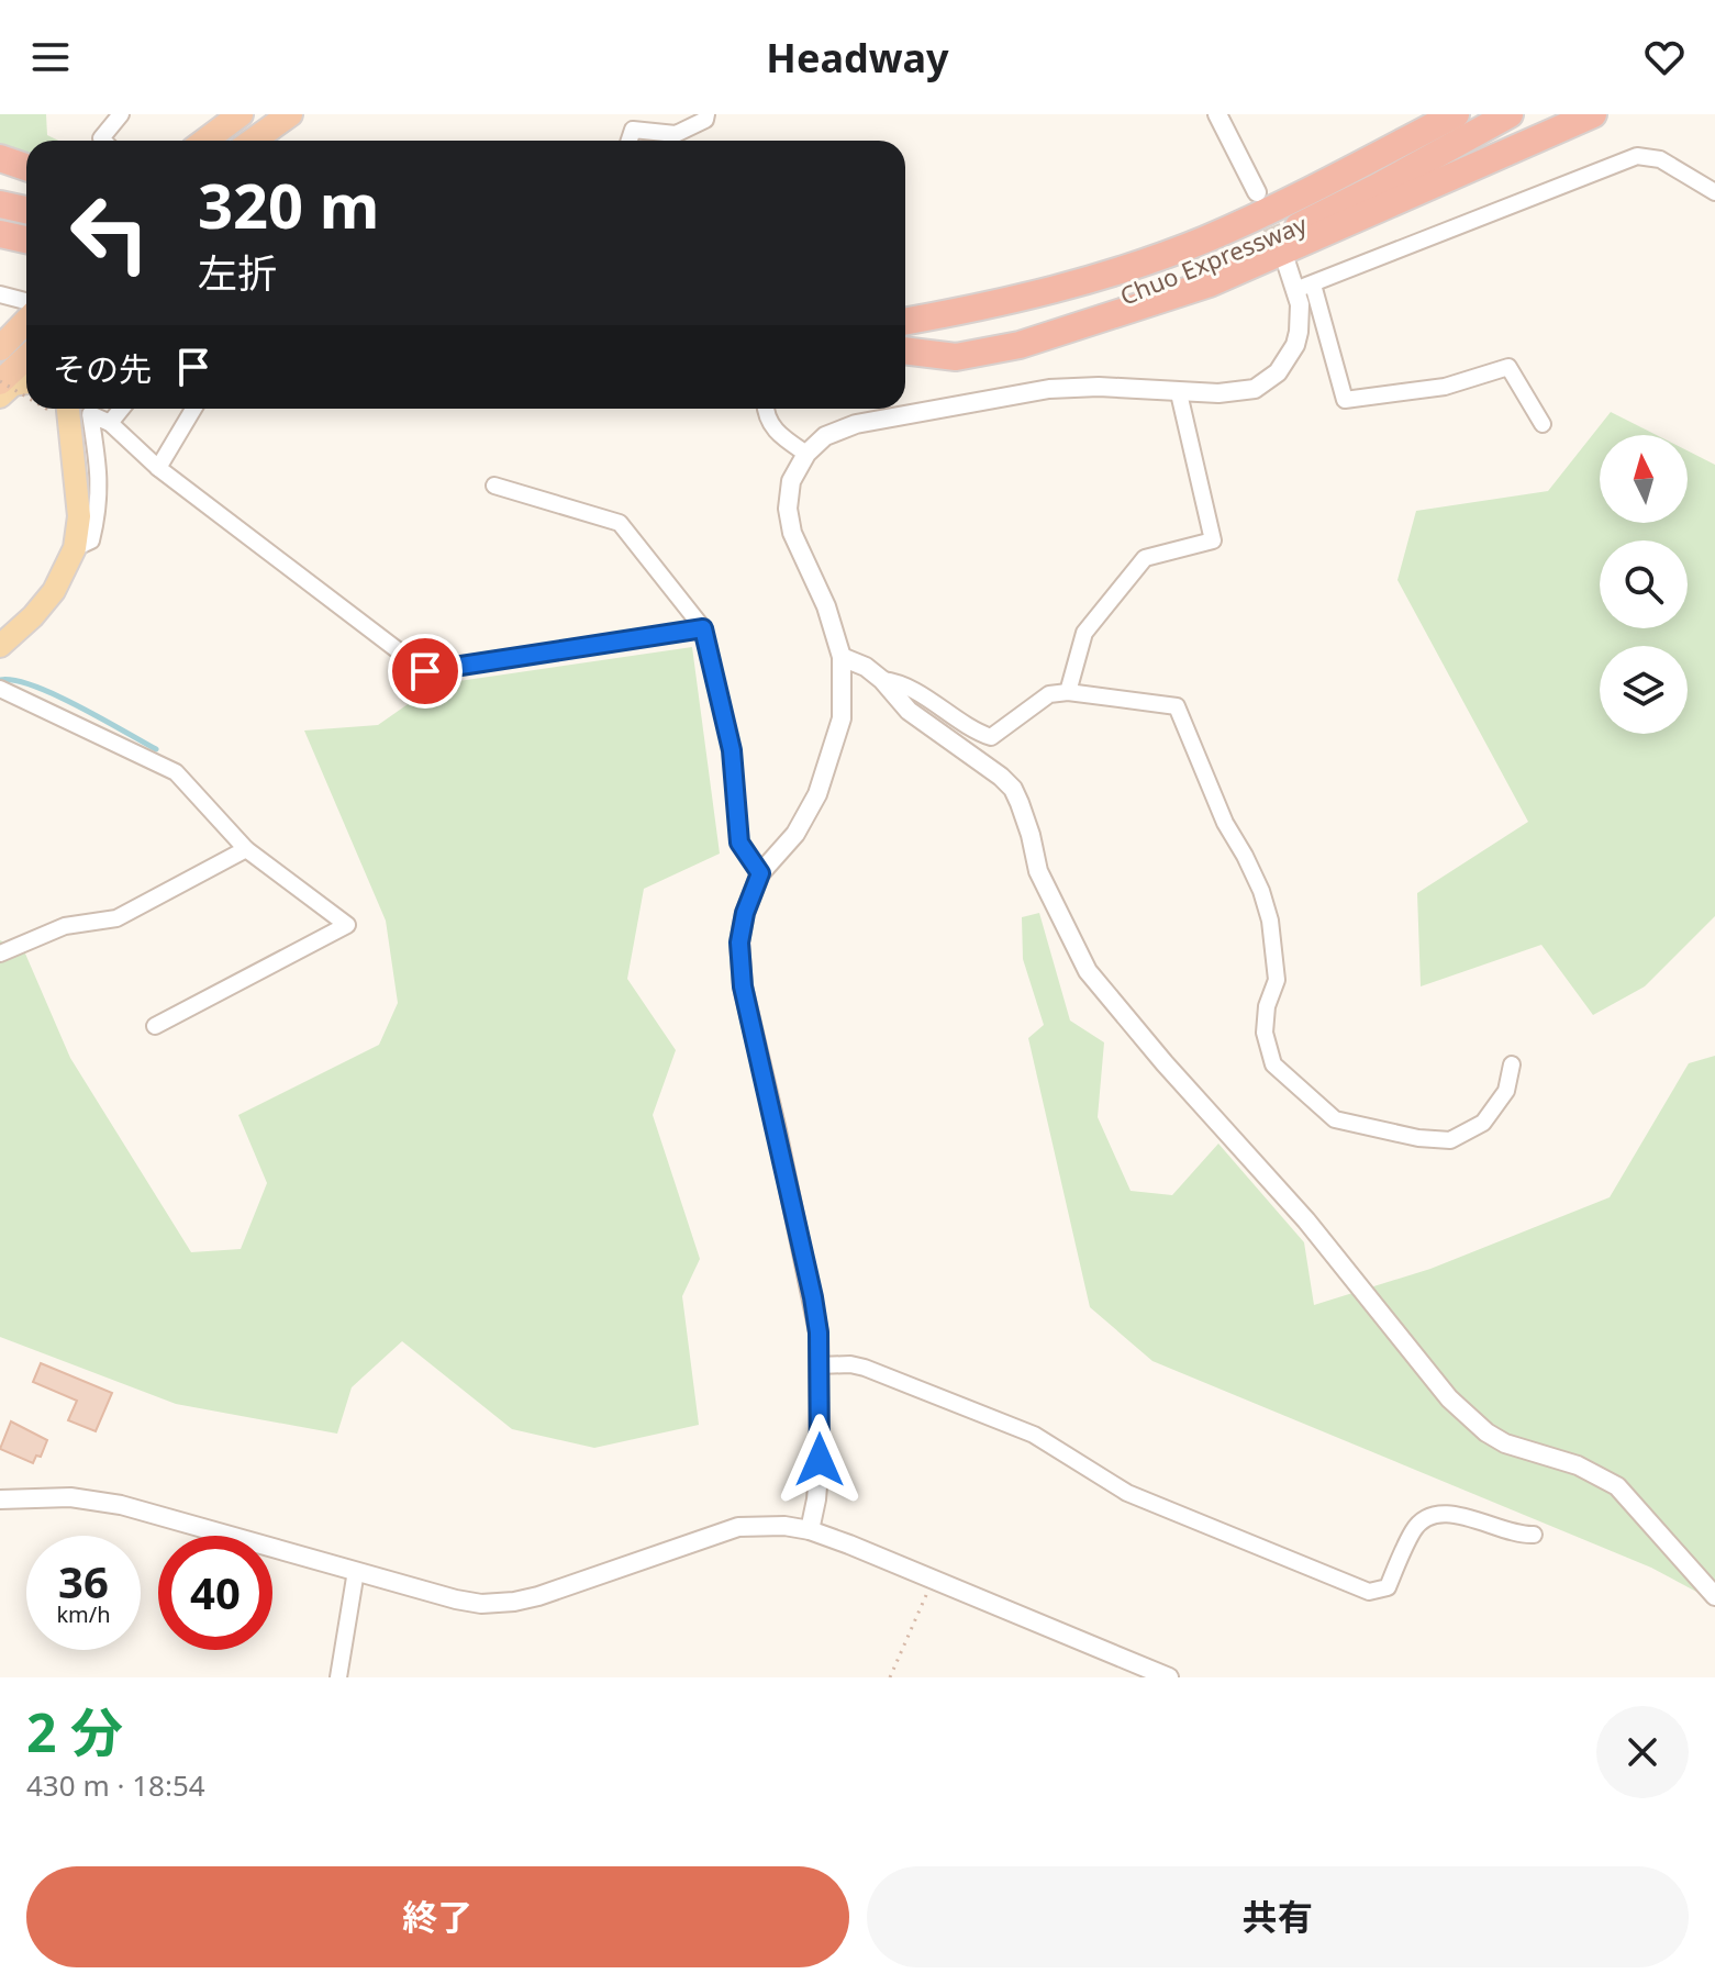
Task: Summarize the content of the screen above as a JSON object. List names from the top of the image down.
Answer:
{
  "streets": {
    "highway": ["Chuo Expressway"]
  },
  "north": "top",
  "page": {
    "header": "Headway",
    "turn": ["320 m", "左折"],
    "then": "その先",
    "speed": "36 km/h",
    "limit": "40",
    "heading": ["2 分", "430 m · 18:54"],
    "buttons": ["終了", "共有"]
  }
}
